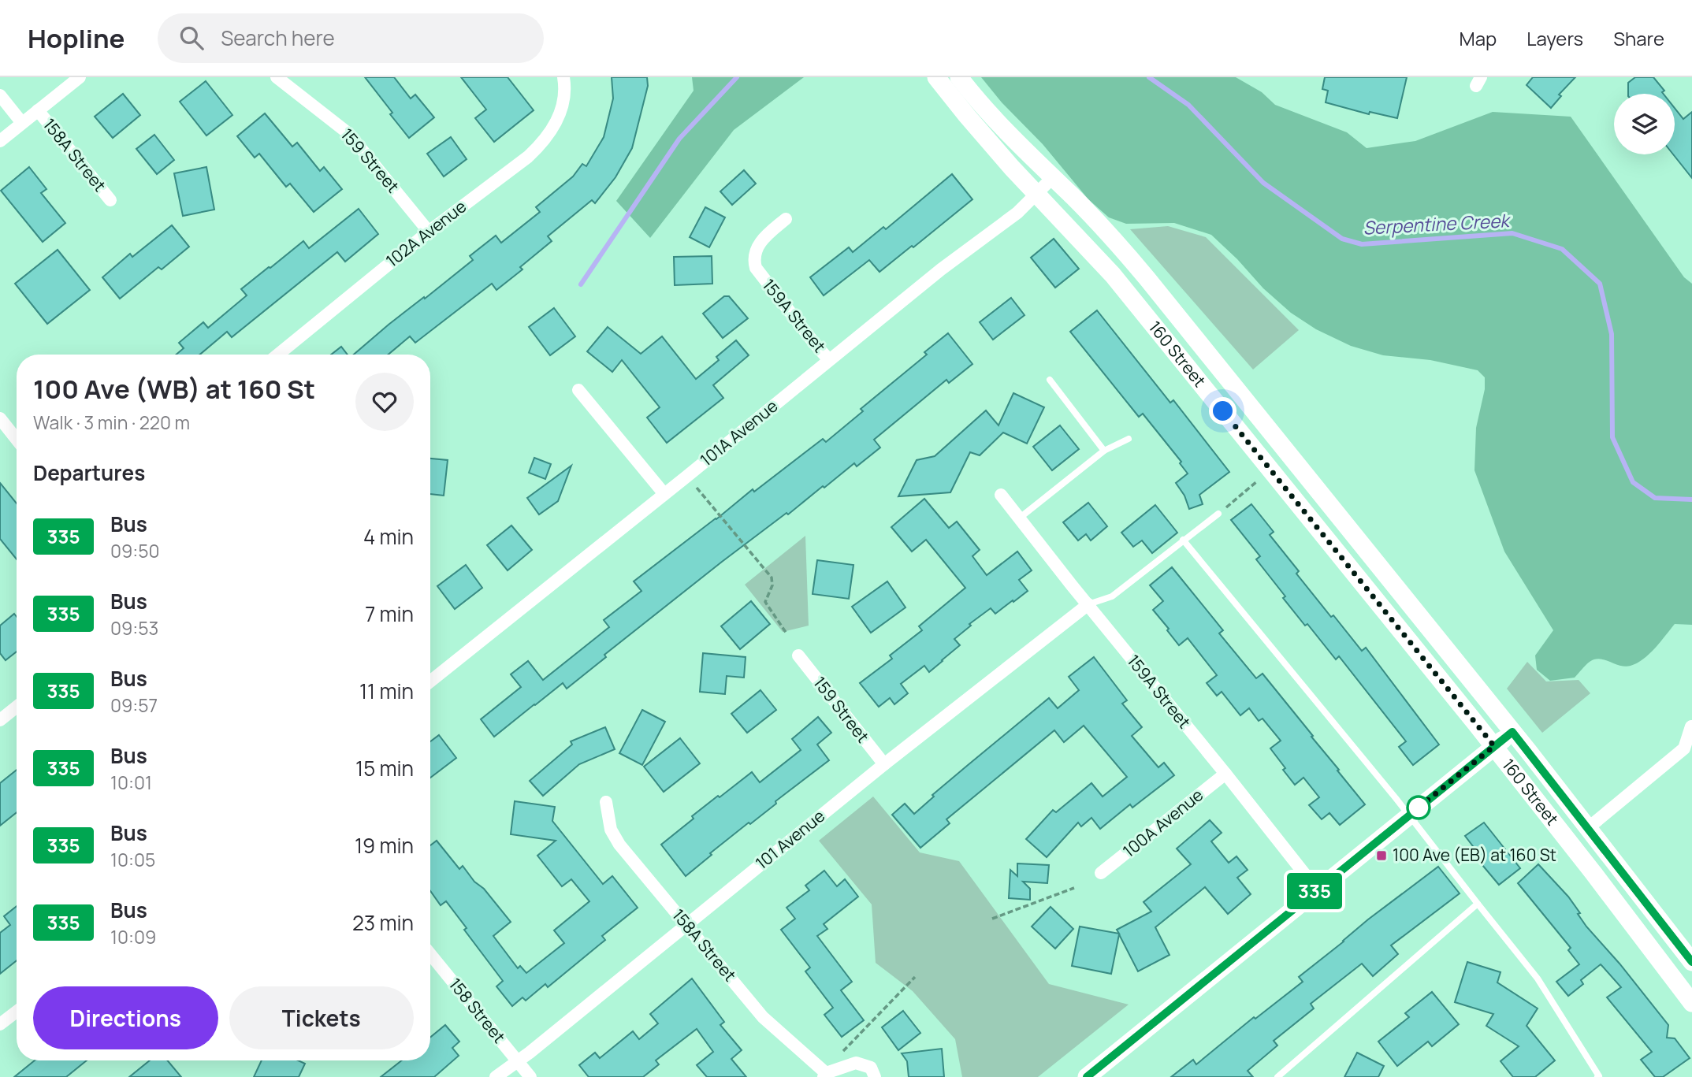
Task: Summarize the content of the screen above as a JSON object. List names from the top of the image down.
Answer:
{
  "streets": {
    "main road": ["160 Street"],
    "street": [
      "158A Street",
      "159 Street",
      "102A Avenue",
      "159A Street",
      "101A Avenue",
      "100A Avenue",
      "101 Avenue",
      "158 Street"
    ]
  },
  "crossings": [
    ["158A Street", "101 Avenue"],
    ["159 Street", "102A Avenue"],
    ["159 Street", "101 Avenue"],
    ["159A Street", "101A Avenue"],
    ["159A Street", "100A Avenue"],
    ["159A Street", "101 Avenue"],
    ["160 Street", "101A Avenue"],
    ["101 Avenue", "158 Street"]
  ],
  "water": ["Serpentine Creek"],
  "places": {
    "transit": ["100 Ave (EB) at 160 St"]
  },
  "lines": ["bus line 335"],
  "page": {
    "header": "Hopline",
    "search": "Search here",
    "nav": ["Map", "Layers", "Share"],
    "on_map": "335",
    "heading": [
      ["100 Ave (WB) at 160 St", "Walk · 3 min · 220 m"],
      "Departures"
    ],
    "list": [
      {
        "mark": "335",
        "name": "Bus",
        "note": "09:50",
        "value": "4 min"
      },
      {
        "mark": "335",
        "name": "Bus",
        "note": "09:53",
        "value": "7 min"
      },
      {
        "mark": "335",
        "name": "Bus",
        "note": "09:57",
        "value": "11 min"
      },
      {
        "mark": "335",
        "name": "Bus",
        "note": "10:01",
        "value": "15 min"
      },
      {
        "mark": "335",
        "name": "Bus",
        "note": "10:05",
        "value": "19 min"
      },
      {
        "mark": "335",
        "name": "Bus",
        "note": "10:09",
        "value": "23 min"
      }
    ],
    "buttons": ["Directions", "Tickets"]
  }
}
